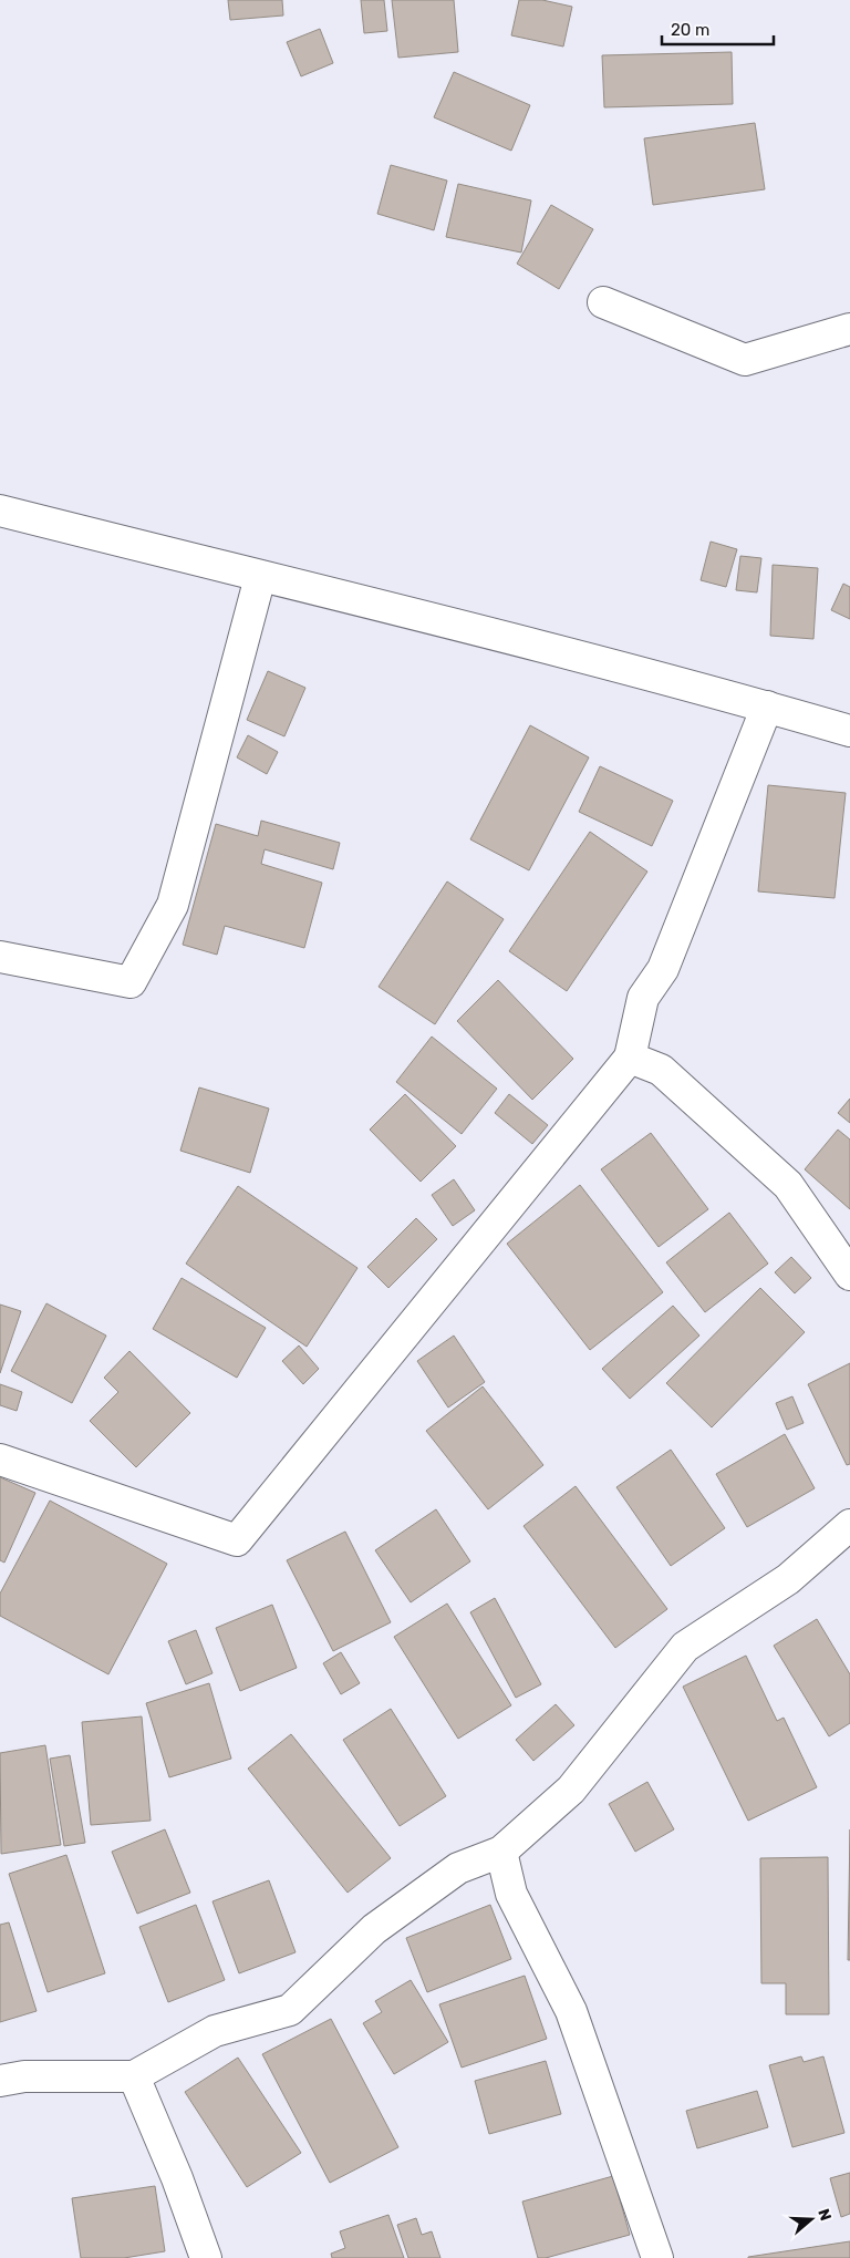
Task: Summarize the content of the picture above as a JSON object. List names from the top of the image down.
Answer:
{
  "scale_bar": "20 m",
  "north": "right"
}
